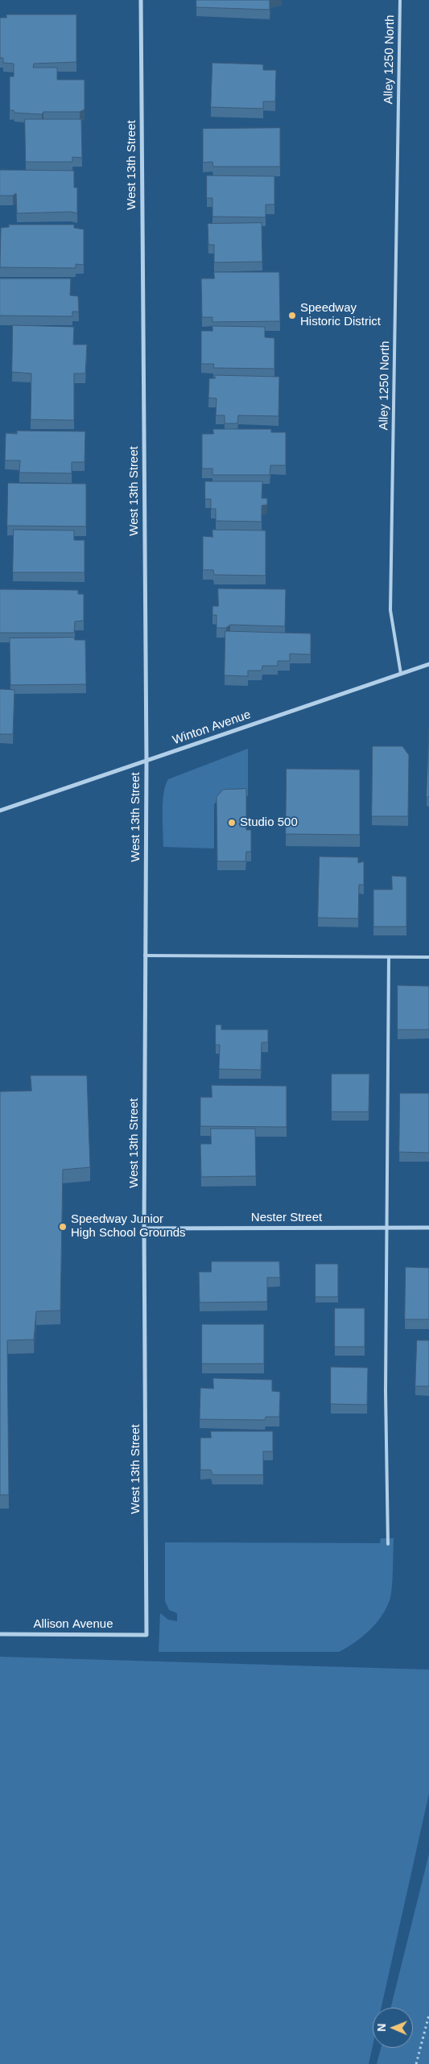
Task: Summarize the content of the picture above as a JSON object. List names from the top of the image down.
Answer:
{
  "streets": {
    "street": [
      "West 13th Street",
      "Winton Avenue",
      "Nester Street",
      "Allison Avenue"
    ],
    "lane": ["Alley 1250 North"]
  },
  "crossings": [
    ["Alley 1250 North", "Winton Avenue"],
    ["West 13th Street", "Winton Avenue"],
    ["West 13th Street", "Nester Street"],
    ["West 13th Street", "Allison Avenue"]
  ],
  "places": ["Speedway Historic District", "Studio 500", "Speedway Junior High School Grounds"],
  "north": "left"
}
